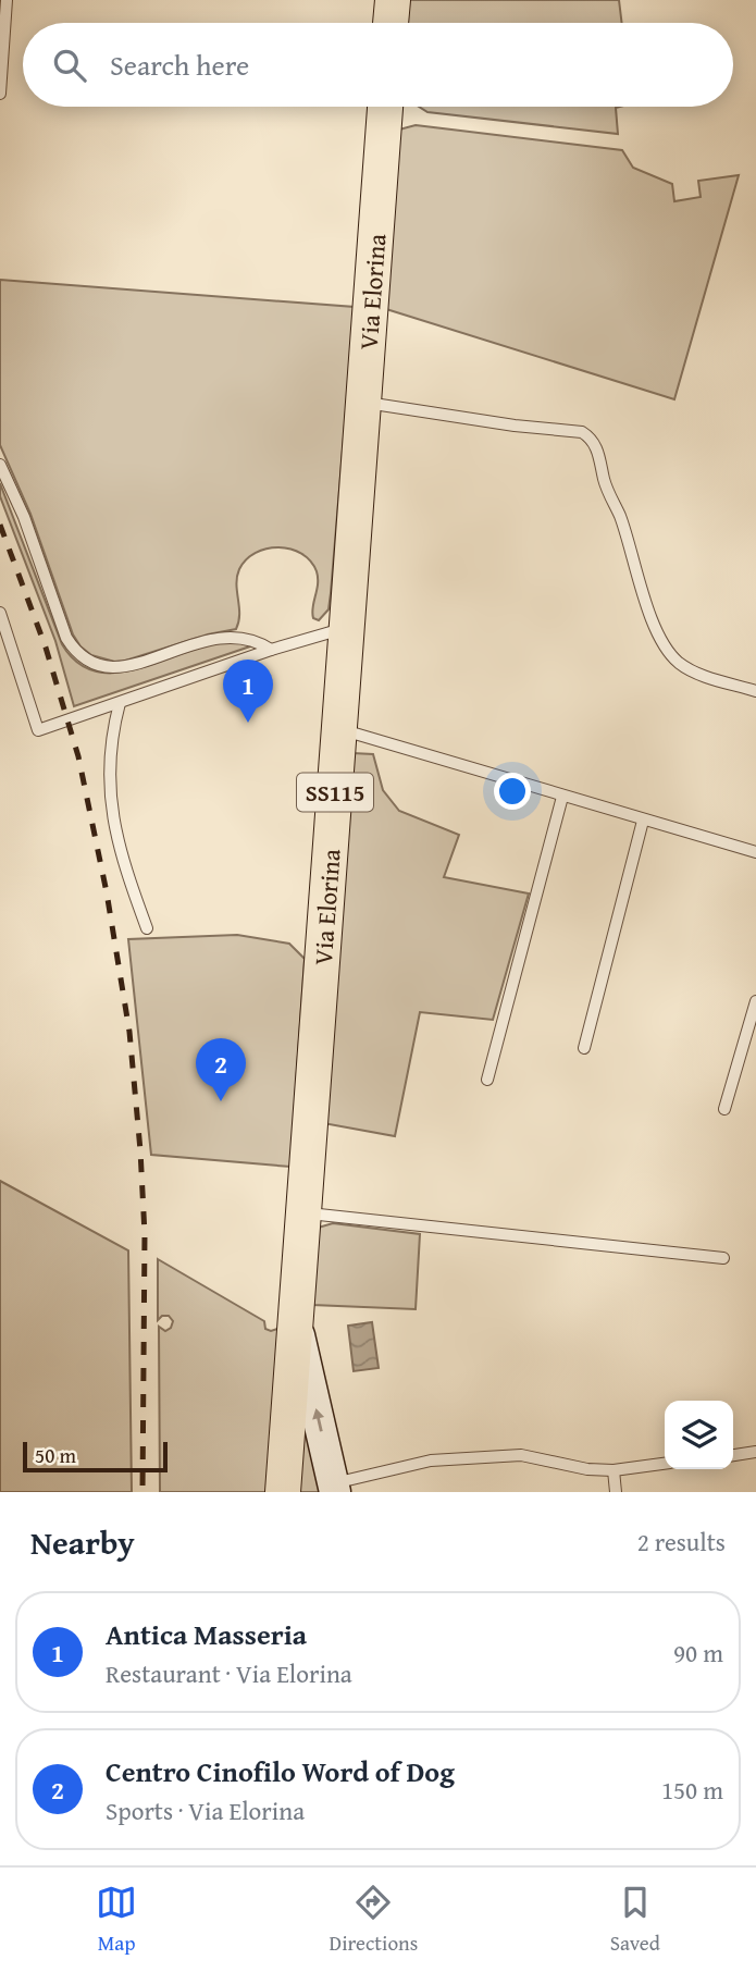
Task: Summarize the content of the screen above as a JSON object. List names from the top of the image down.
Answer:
{
  "streets": {
    "main road": ["Via Elorina", "SS115"]
  },
  "scale_bar": "50 m",
  "page": {
    "search": "Search here",
    "pins": ["1", "2"],
    "scale": "50 m",
    "heading": ["Nearby", "2 results"],
    "list": [
      {
        "mark": "1",
        "name": "Antica Masseria",
        "note": "Restaurant · Via Elorina",
        "value": "90 m"
      },
      {
        "mark": "2",
        "name": "Centro Cinofilo Word of Dog",
        "note": "Sports · Via Elorina",
        "value": "150 m"
      }
    ],
    "nav": ["Map", "Directions", "Saved"]
  }
}
